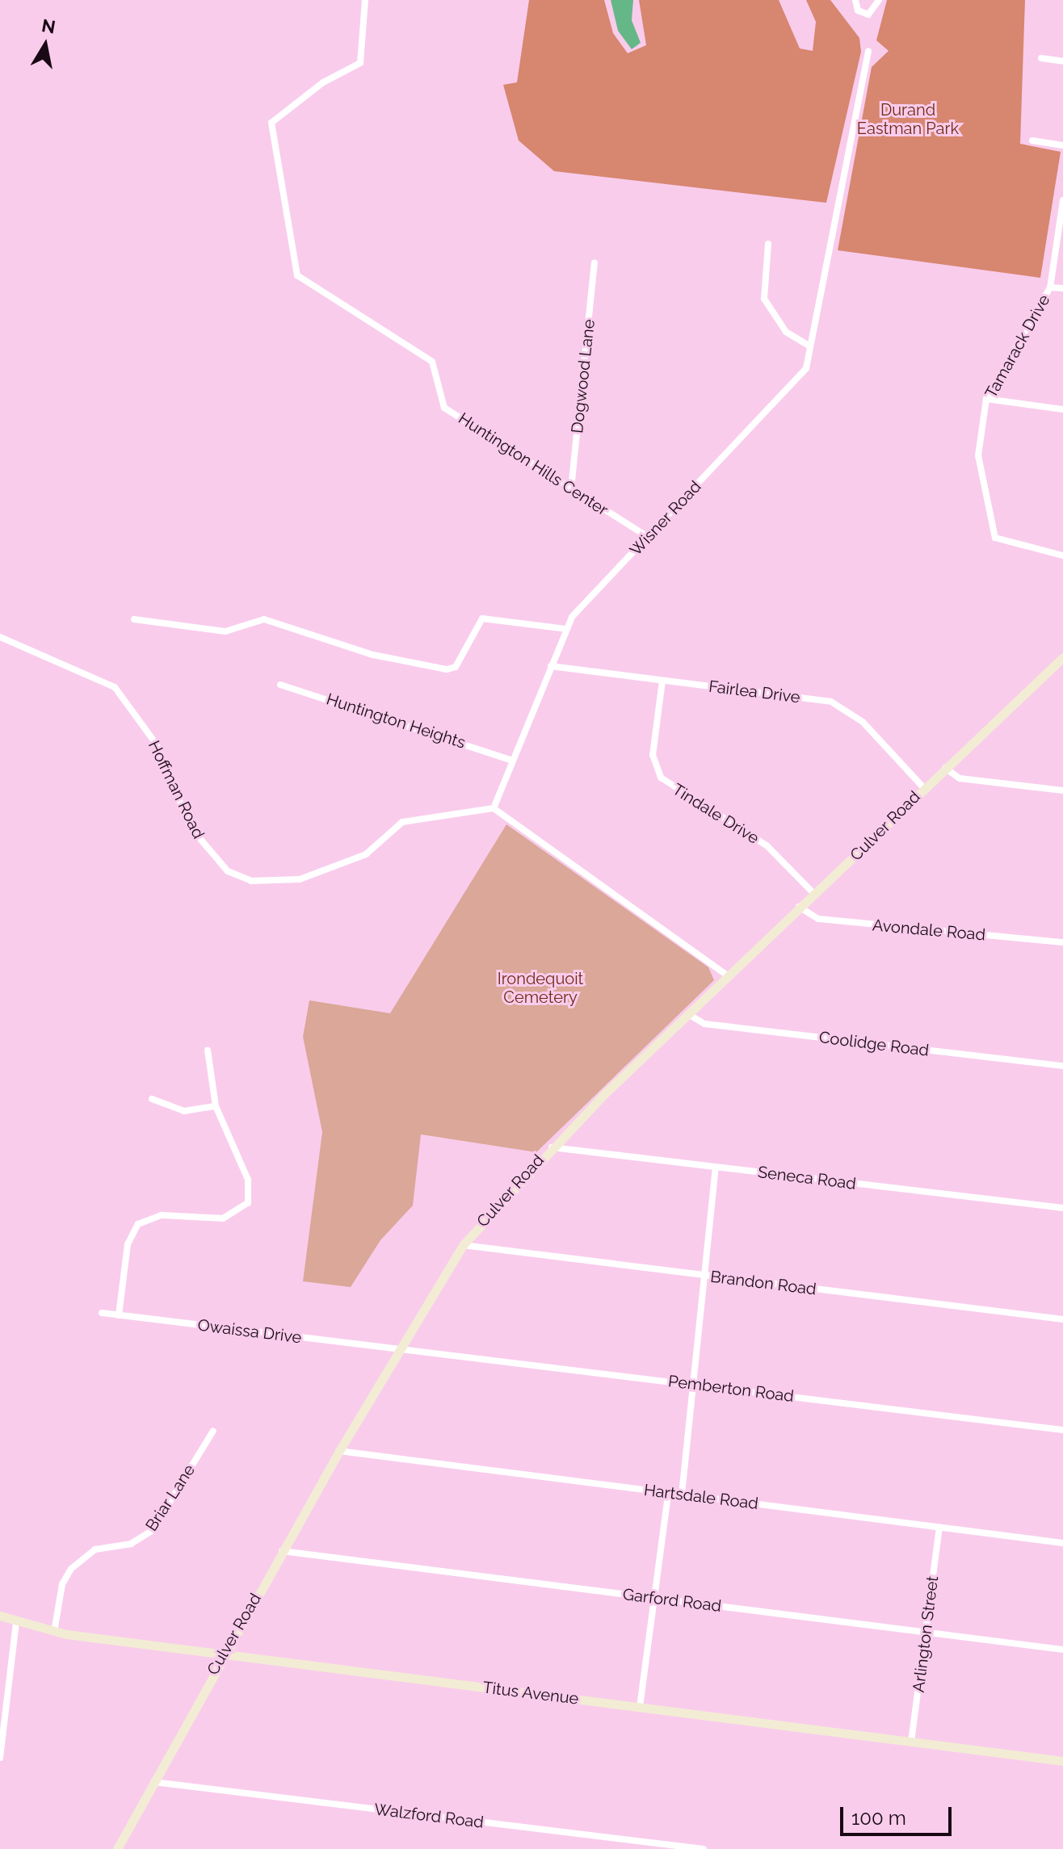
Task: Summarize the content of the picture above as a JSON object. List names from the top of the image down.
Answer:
{
  "streets": {
    "main road": ["Culver Road", "Titus Avenue"],
    "street": [
      "Tamarack Drive",
      "Dogwood Lane",
      "Huntington Hills Center",
      "Wisner Road",
      "Fairlea Drive",
      "Huntington Heights",
      "Hoffman Road",
      "Tindale Drive",
      "Avondale Road",
      "Coolidge Road",
      "Seneca Road",
      "Brandon Road",
      "Owaissa Drive",
      "Pemberton Road",
      "Hartsdale Road",
      "Briar Lane",
      "Garford Road",
      "Arlington Street",
      "Walzford Road"
    ]
  },
  "crossings": [
    ["Dogwood Lane", "Huntington Hills Center"],
    ["Huntington Hills Center", "Wisner Road"],
    ["Wisner Road", "Fairlea Drive"],
    ["Wisner Road", "Huntington Heights"],
    ["Wisner Road", "Hoffman Road"],
    ["Fairlea Drive", "Tindale Drive"],
    ["Fairlea Drive", "Culver Road"],
    ["Tindale Drive", "Culver Road"],
    ["Culver Road", "Avondale Road"],
    ["Culver Road", "Coolidge Road"],
    ["Culver Road", "Seneca Road"],
    ["Culver Road", "Brandon Road"],
    ["Culver Road", "Owaissa Drive"],
    ["Culver Road", "Pemberton Road"],
    ["Culver Road", "Hartsdale Road"],
    ["Culver Road", "Garford Road"],
    ["Culver Road", "Titus Avenue"],
    ["Culver Road", "Walzford Road"],
    ["Owaissa Drive", "Pemberton Road"],
    ["Hartsdale Road", "Arlington Street"],
    ["Briar Lane", "Titus Avenue"],
    ["Garford Road", "Arlington Street"],
    ["Arlington Street", "Titus Avenue"]
  ],
  "parks": ["Durand Eastman Park", "Irondequoit Cemetery"],
  "scale_bar": "100 m",
  "north": "top"
}
